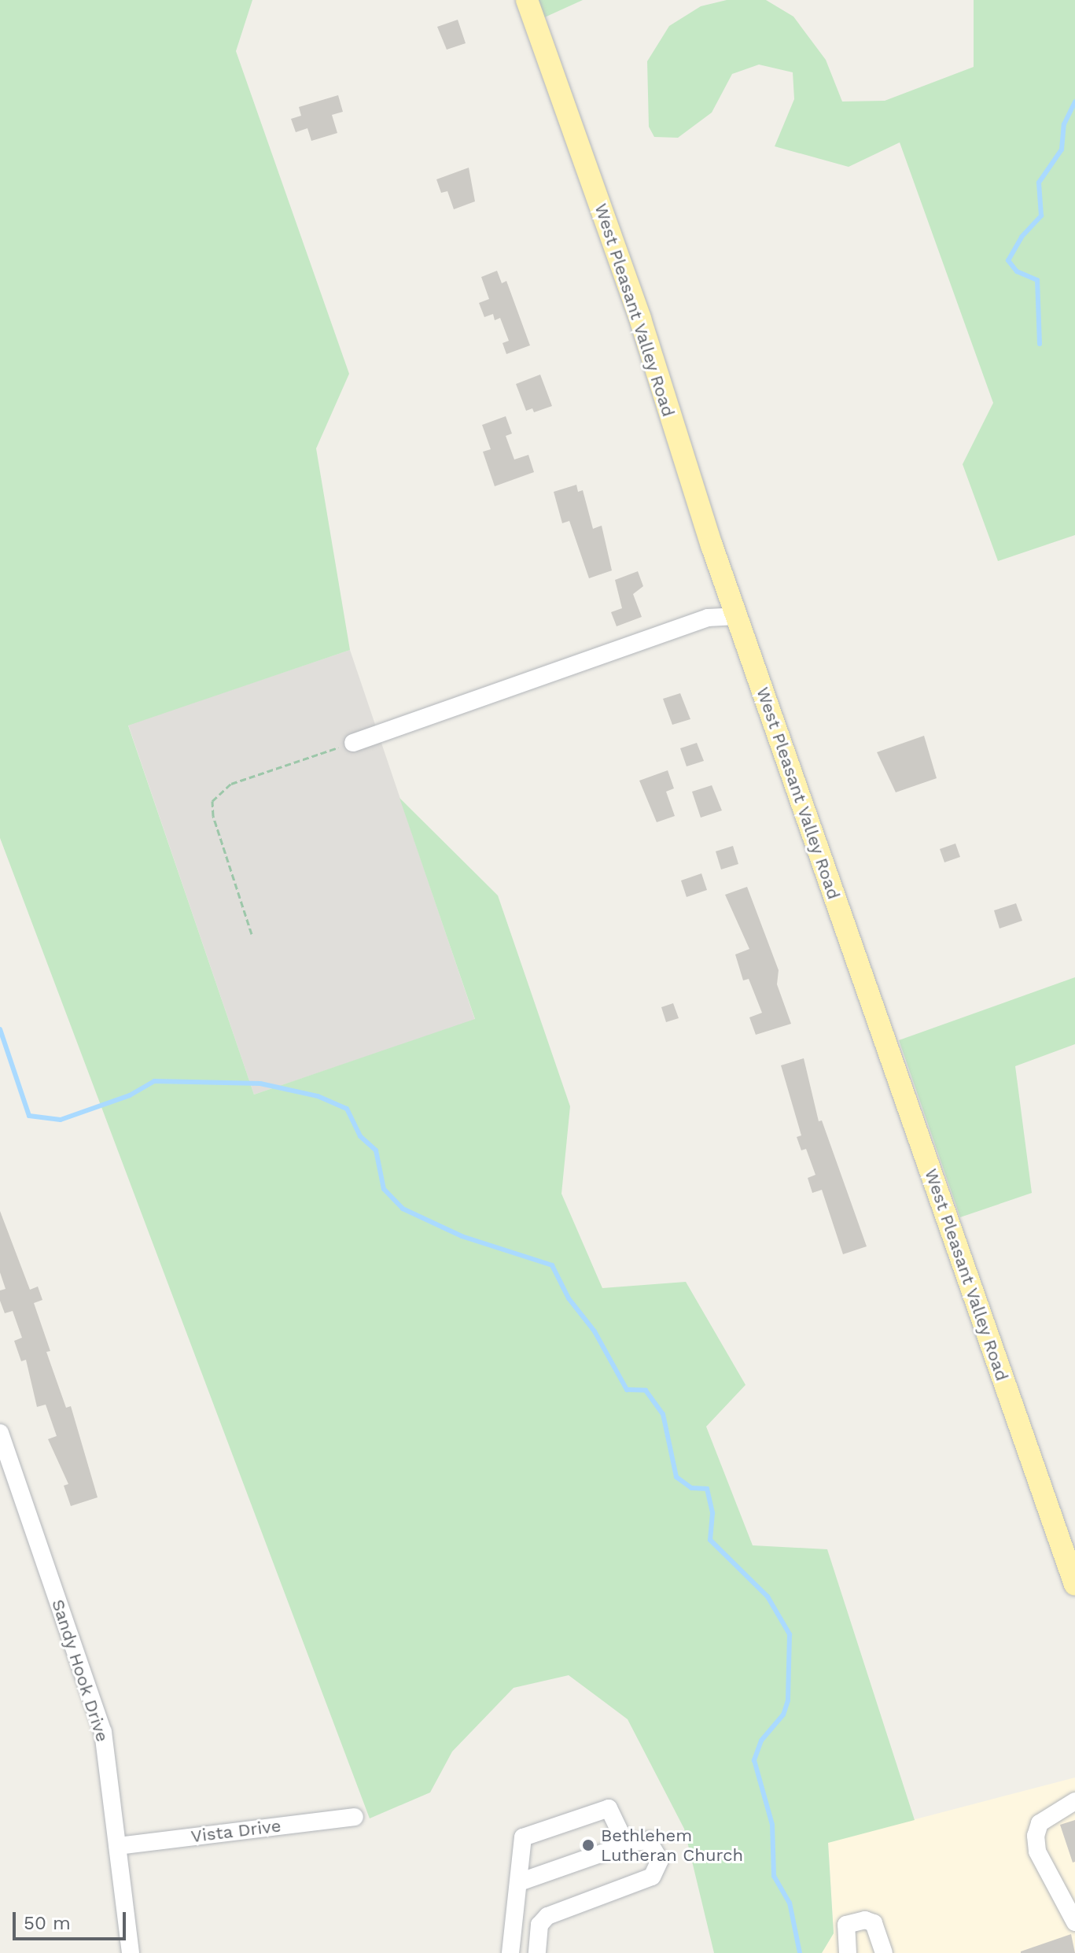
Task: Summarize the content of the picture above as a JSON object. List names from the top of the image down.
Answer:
{
  "streets": {
    "main road": ["West Pleasant Valley Road"],
    "street": ["Sandy Hook Drive", "Vista Drive"]
  },
  "crossings": [
    ["Sandy Hook Drive", "Vista Drive"]
  ],
  "places": ["Bethlehem Lutheran Church"],
  "scale_bar": "50 m"
}
